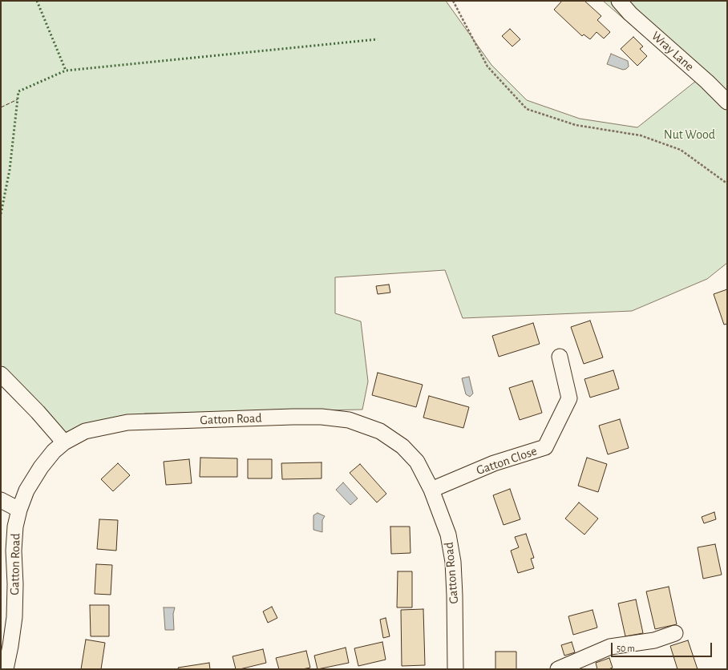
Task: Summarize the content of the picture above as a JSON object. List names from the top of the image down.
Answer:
{
  "streets": {
    "street": ["Wray Lane", "Gatton Road", "Gatton Close"]
  },
  "crossings": [
    ["Gatton Road", "Gatton Close"]
  ],
  "parks": ["Nut Wood"],
  "scale_bar": "50 m"
}
